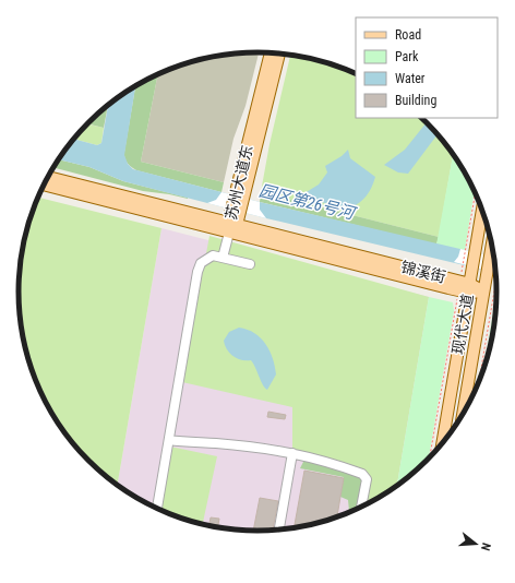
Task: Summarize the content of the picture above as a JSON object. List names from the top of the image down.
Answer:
{
  "streets": {
    "main road": ["苏州大道东", "锦溪街", "现代大道"]
  },
  "crossings": [
    ["苏州大道东", "锦溪街"],
    ["锦溪街", "现代大道"]
  ],
  "water": ["园区第26号河"],
  "legend": [
    "Road",
    "Park",
    "Water",
    "Building"
  ],
  "north": "right"
}
